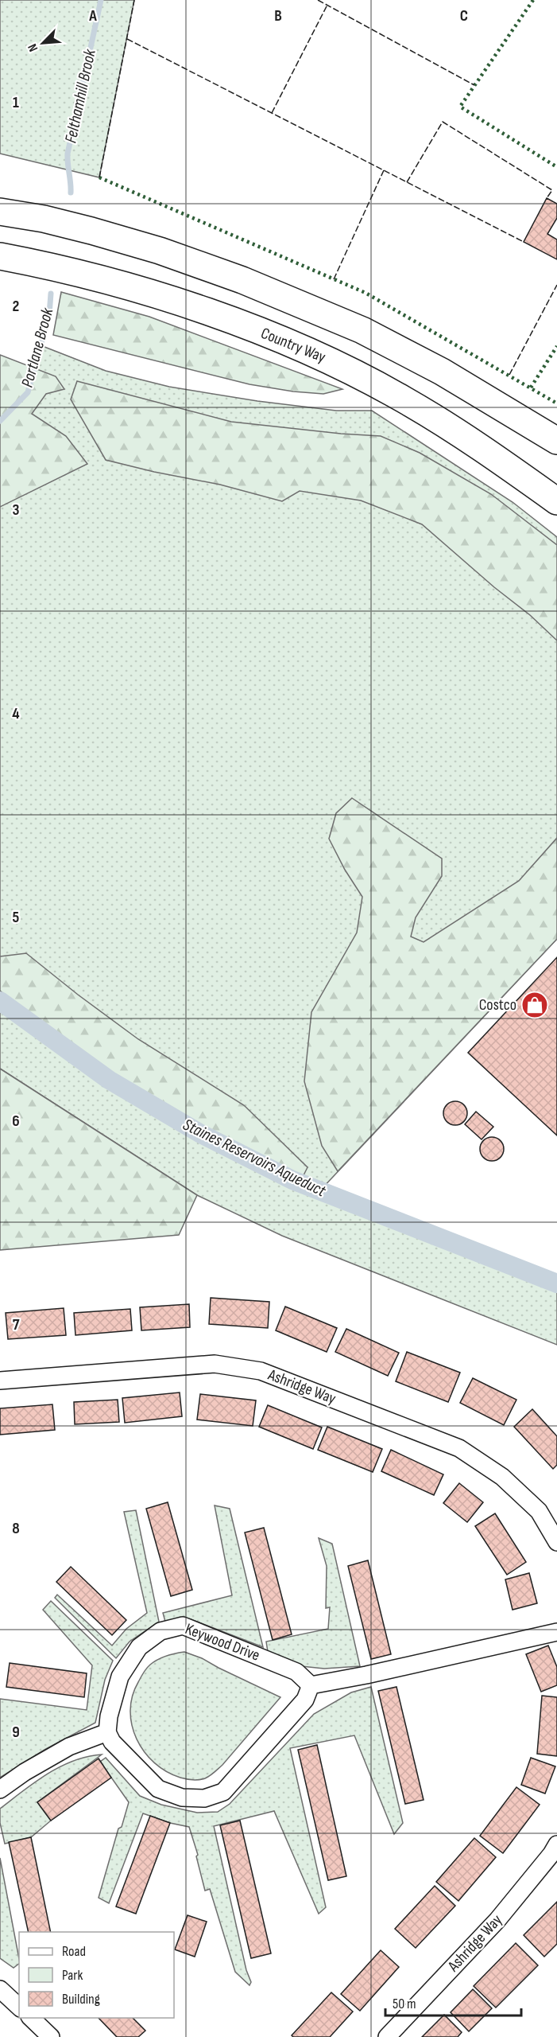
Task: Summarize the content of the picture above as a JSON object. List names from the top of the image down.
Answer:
{
  "streets": {
    "highway": ["Country Way"],
    "street": ["Ashridge Way", "Keywood Drive"]
  },
  "water": ["Felthamhill Brook", "Portlane Brook", "Staines Reservoirs Aqueduct"],
  "places": {
    "shop": ["Costco"]
  },
  "legend": ["Road", "Park", "Building"],
  "scale_bar": "50 m",
  "north": "bottom left",
  "grid": {
    "columns": ["A", "B", "C"],
    "rows": [
      "1",
      "2",
      "3",
      "4",
      "5",
      "6",
      "7",
      "8",
      "9"
    ]
  }
}
